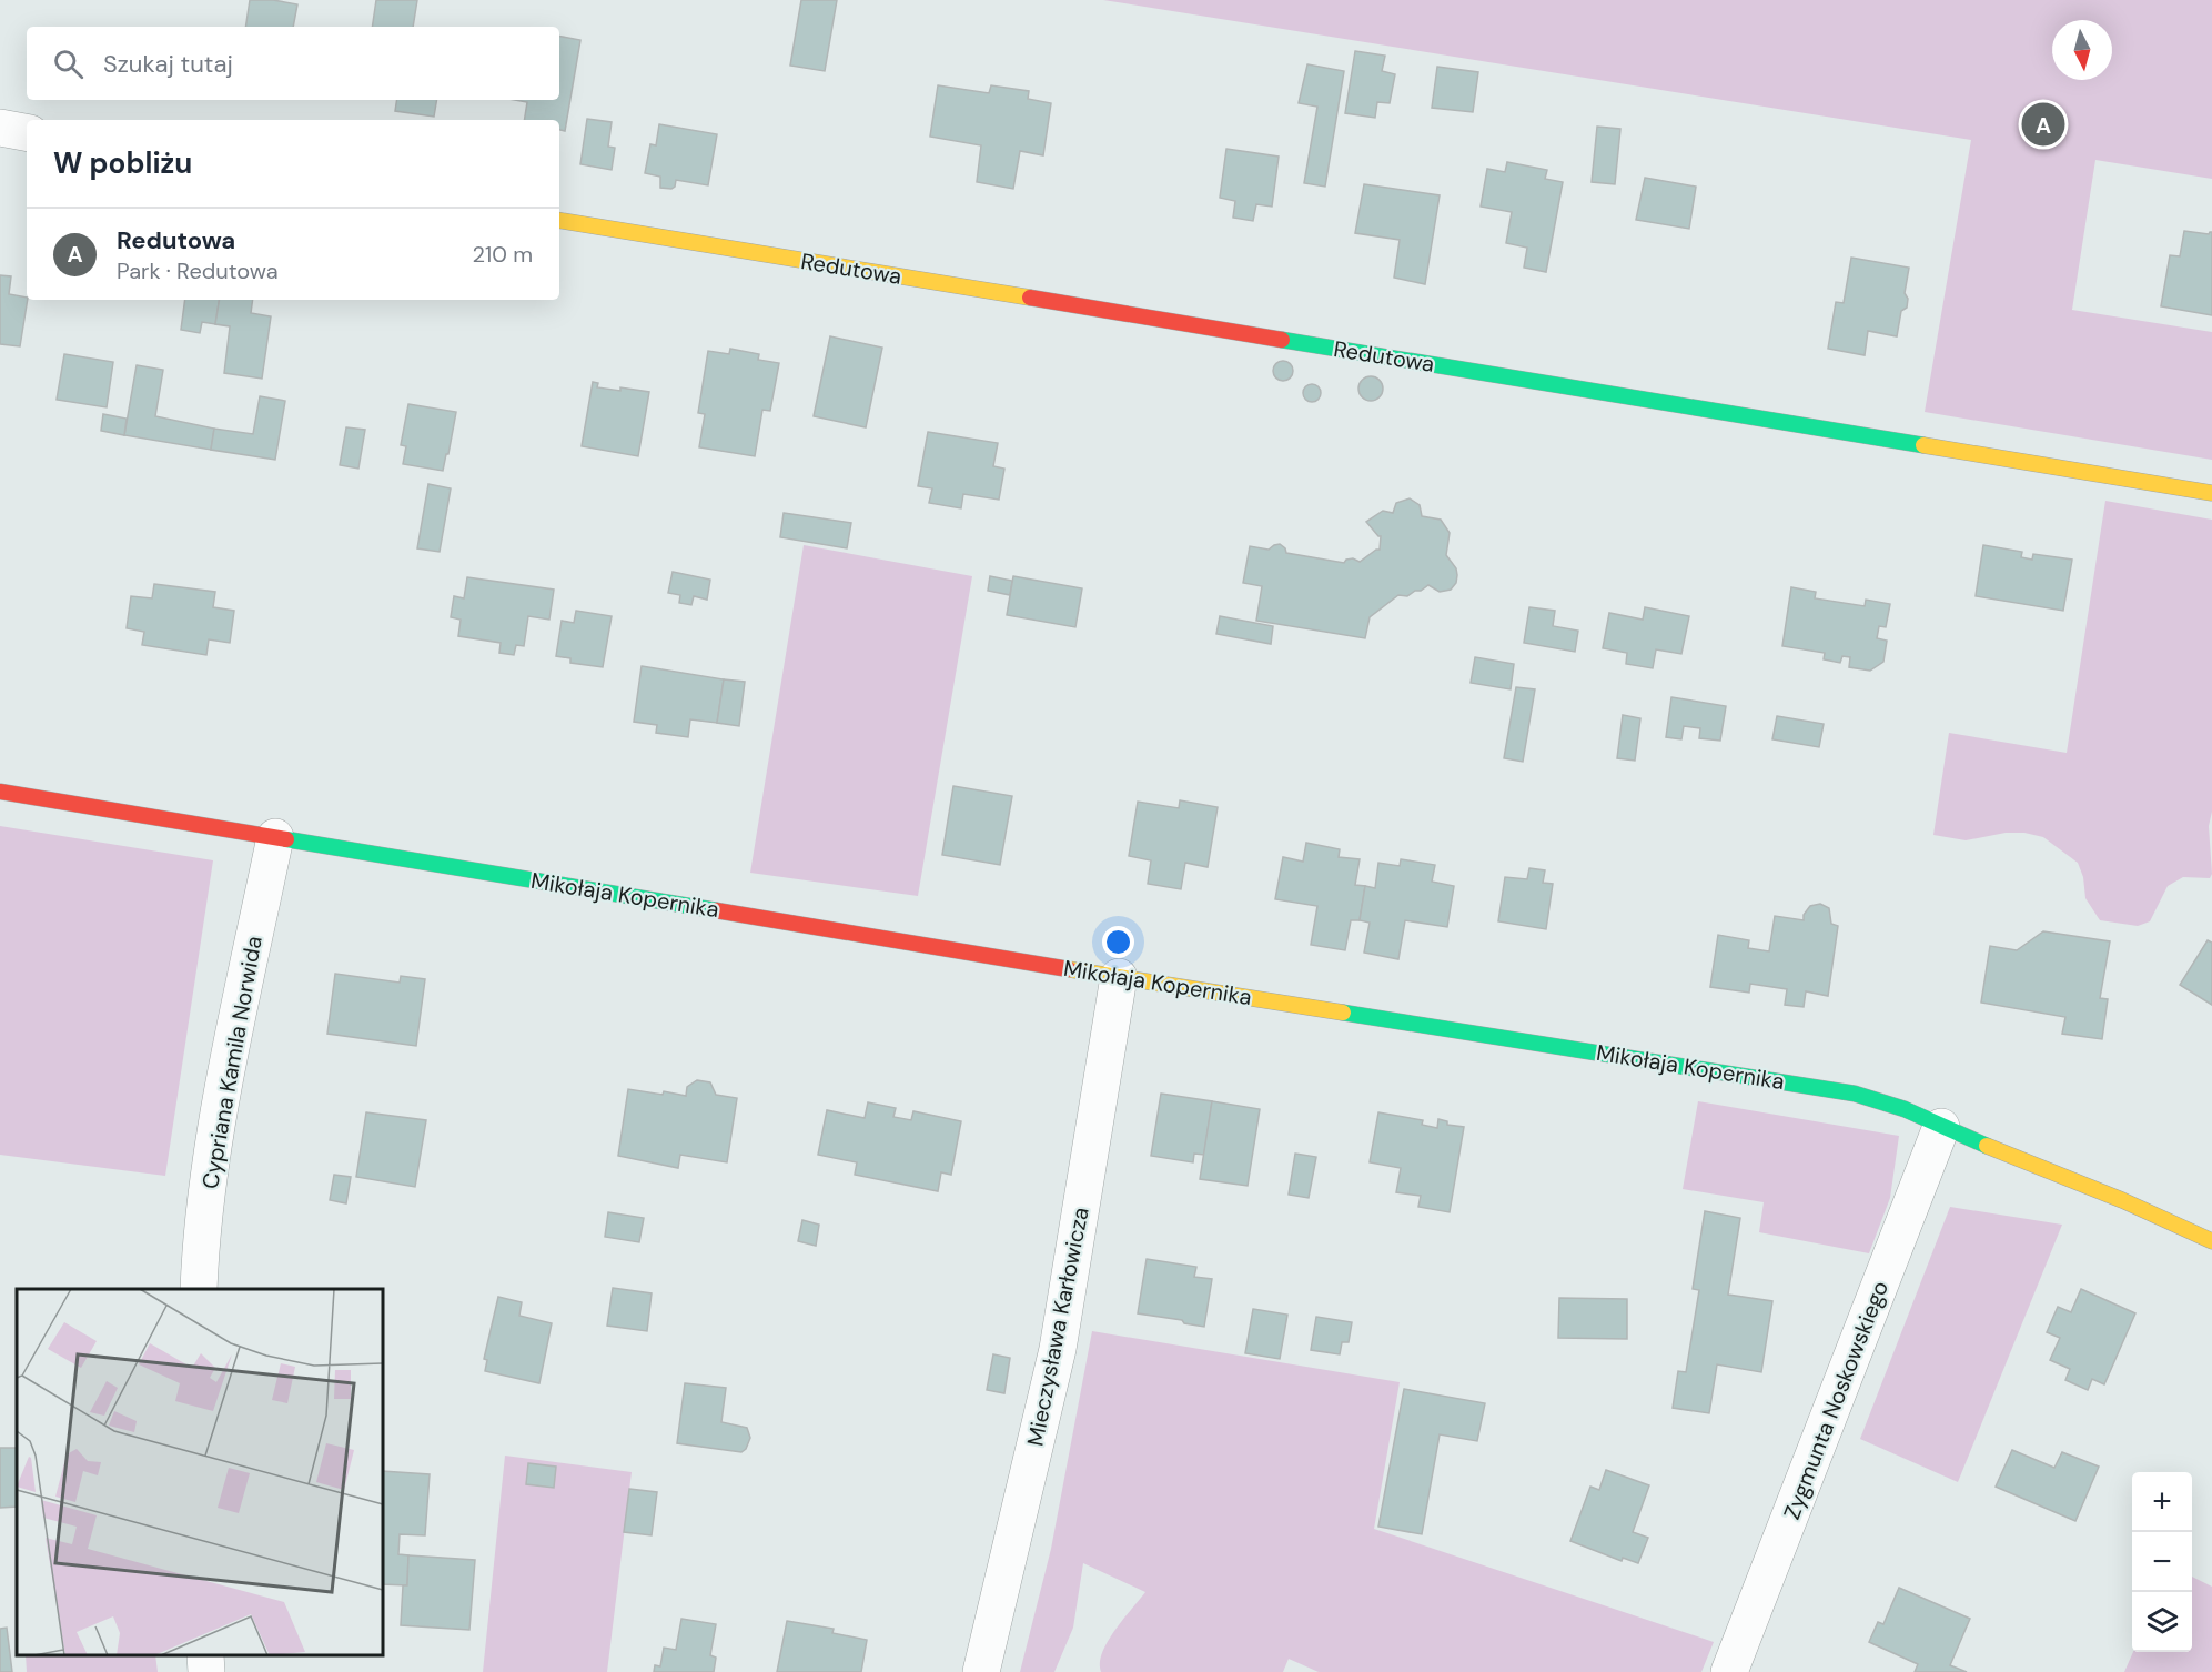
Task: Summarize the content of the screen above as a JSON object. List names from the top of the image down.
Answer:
{
  "streets": {
    "street": [
      "Redutowa",
      "Mikołaja Kopernika",
      "Cypriana Kamila Norwida",
      "Mieczysława Karłowicza",
      "Zygmunta Noskowskiego"
    ]
  },
  "crossings": [
    ["Mikołaja Kopernika", "Cypriana Kamila Norwida"],
    ["Mikołaja Kopernika", "Mieczysława Karłowicza"],
    ["Mikołaja Kopernika", "Zygmunta Noskowskiego"]
  ],
  "north": "bottom",
  "page": {
    "search": "Szukaj tutaj",
    "pins": "A",
    "heading": "W pobliżu",
    "list": [
      {
        "mark": "A",
        "name": "Redutowa",
        "note": "Park · Redutowa",
        "value": "210 m"
      }
    ],
    "map_buttons": ["+", "−"]
  }
}
